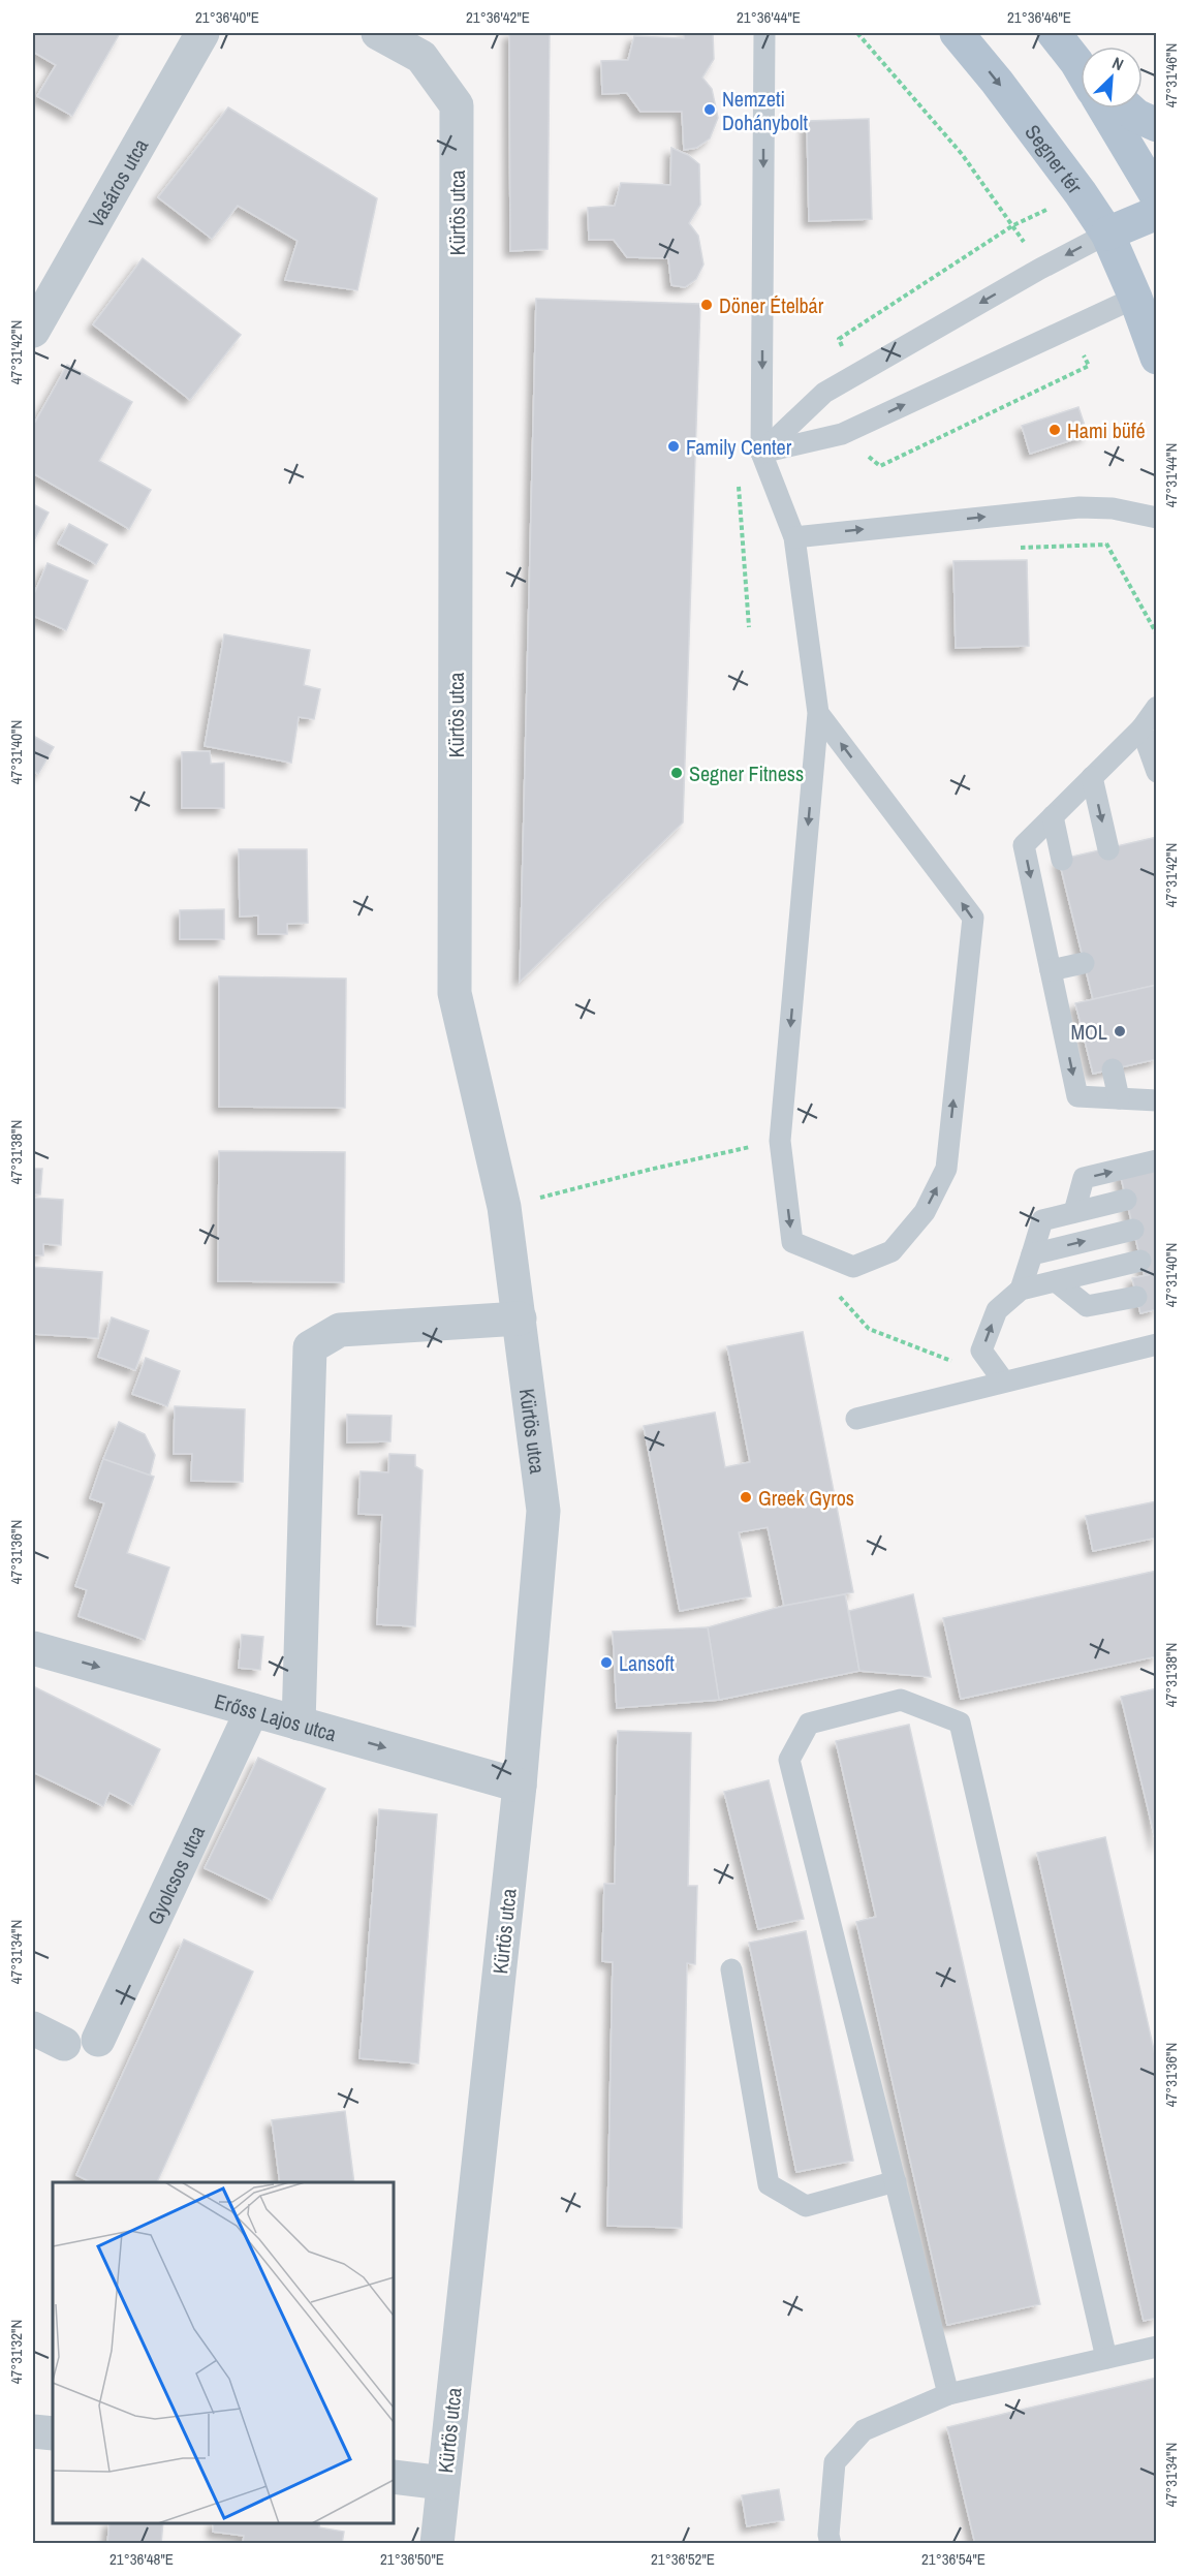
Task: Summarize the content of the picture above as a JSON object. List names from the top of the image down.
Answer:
{
  "streets": {
    "main road": ["Segner tér"],
    "street": [
      "Vasáros utca",
      "Kürtös utca",
      "Erőss Lajos utca",
      "Gyolcsos utca"
    ]
  },
  "crossings": [
    ["Kürtös utca", "Erőss Lajos utca"],
    ["Erőss Lajos utca", "Gyolcsos utca"]
  ],
  "one_way": ["Erőss Lajos utca"],
  "places": [
    "Nemzeti Dohánybolt",
    "Döner Ételbár",
    "Hami büfé",
    "Family Center",
    "Segner Fitness",
    "MOL",
    "Greek Gyros",
    "Lansoft"
  ],
  "north": "top right",
  "coordinates": [
    "21°36'40\"E",
    "21°36'42\"E",
    "21°36'44\"E",
    "21°36'46\"E",
    "47°31'46\"N",
    "47°31'42\"N",
    "47°31'44\"N",
    "47°31'40\"N",
    "47°31'38\"N",
    "47°31'36\"N",
    "47°31'34\"N",
    "47°31'32\"N",
    "21°36'48\"E",
    "21°36'50\"E",
    "21°36'52\"E",
    "21°36'54\"E"
  ]
}
